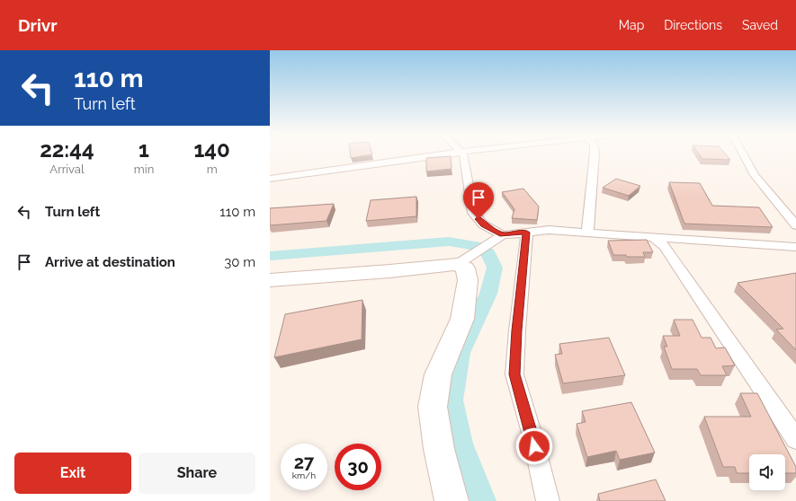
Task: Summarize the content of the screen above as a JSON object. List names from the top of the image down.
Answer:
{
  "page": {
    "header": "Drivr",
    "nav": ["Map", "Directions", "Saved"],
    "turn": ["110 m", "Turn left"],
    "eta": [
      "22:44",
      "Arrival",
      "1",
      "min",
      "140",
      "m"
    ],
    "list": [
      {
        "name": "Turn left",
        "value": "110 m"
      },
      {
        "name": "Arrive at destination",
        "value": "30 m"
      }
    ],
    "speed": "27 km/h",
    "limit": "30",
    "buttons": ["Exit", "Share"]
  }
}
